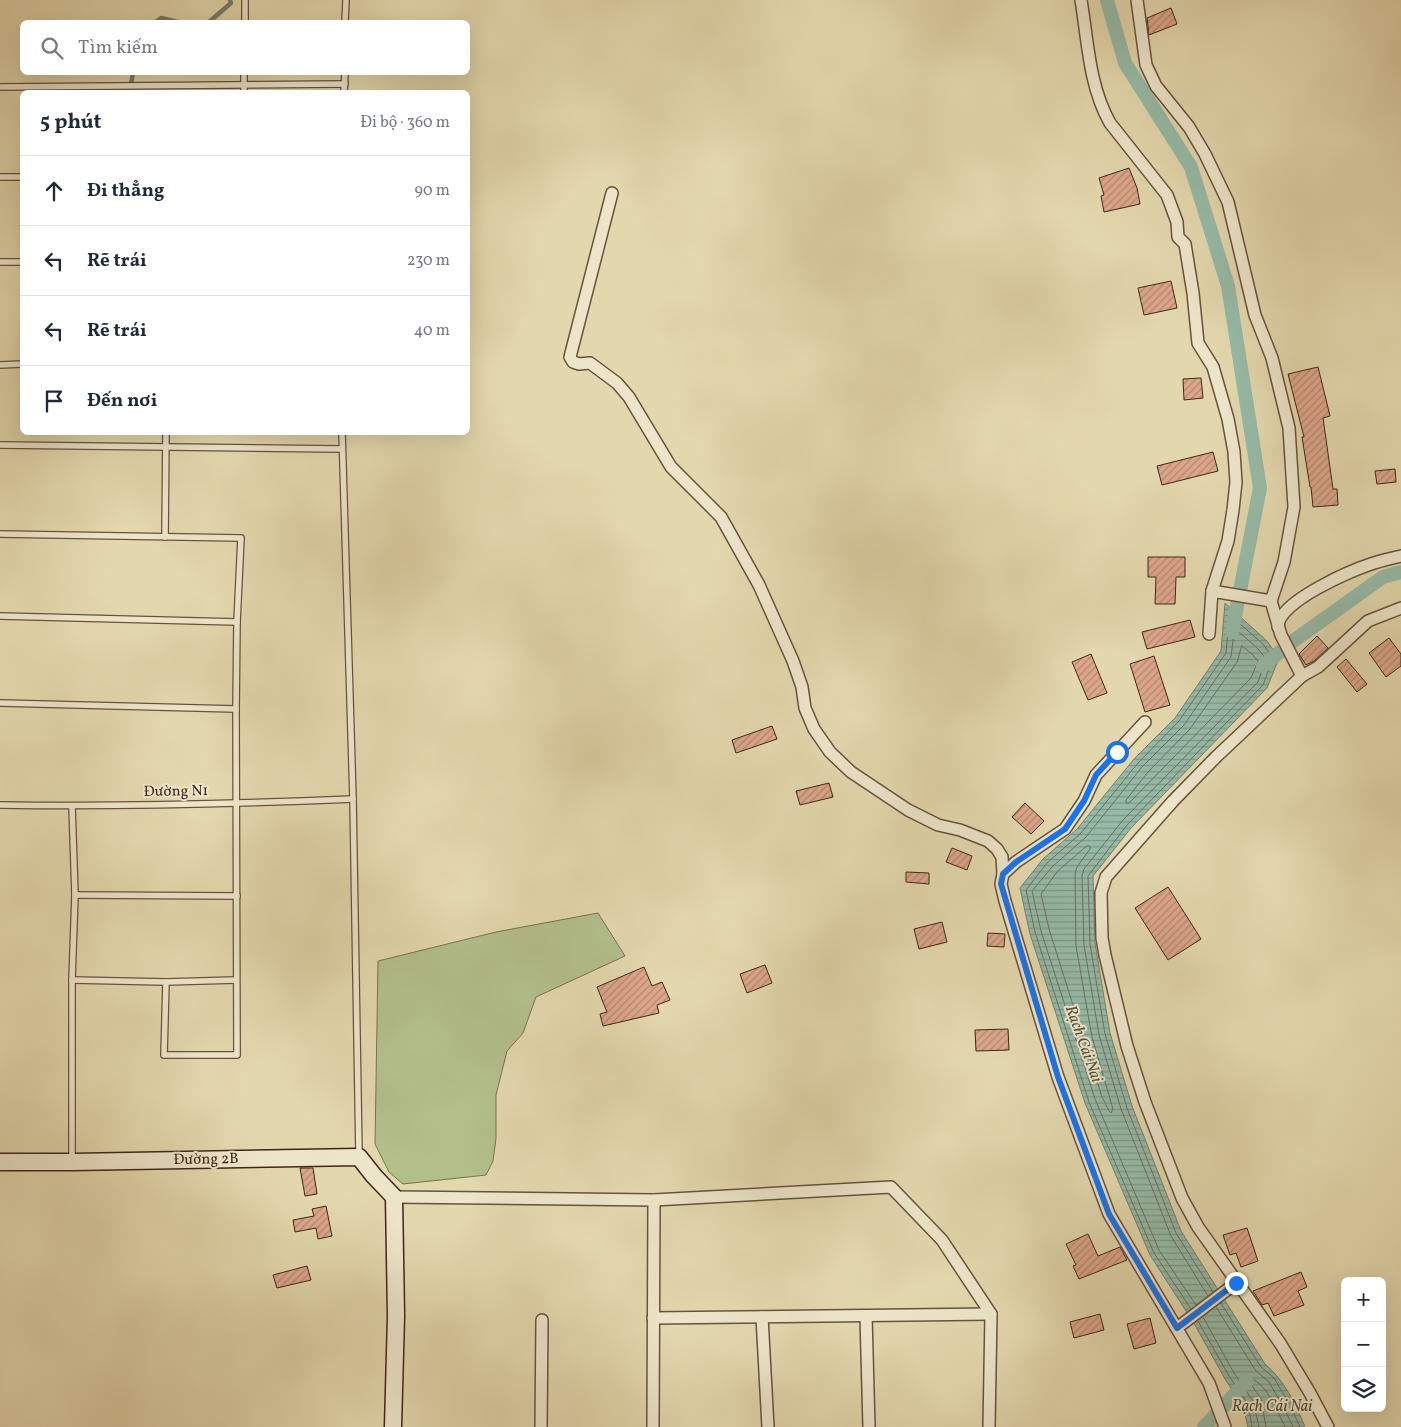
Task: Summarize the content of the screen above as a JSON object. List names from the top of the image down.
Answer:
{
  "streets": {
    "street": ["Đường 2B"],
    "lane": ["Đường N1"]
  },
  "water": ["Rạch Cái Nai"],
  "page": {
    "search": "Tìm kiếm",
    "heading": ["5 phút", "Đi bộ · 360 m"],
    "list": [
      ["Đi thẳng", "90 m"],
      ["Rẽ trái", "230 m"],
      ["Rẽ trái", "40 m"],
      "Đến nơi"
    ],
    "map_buttons": ["+", "−"]
  }
}
